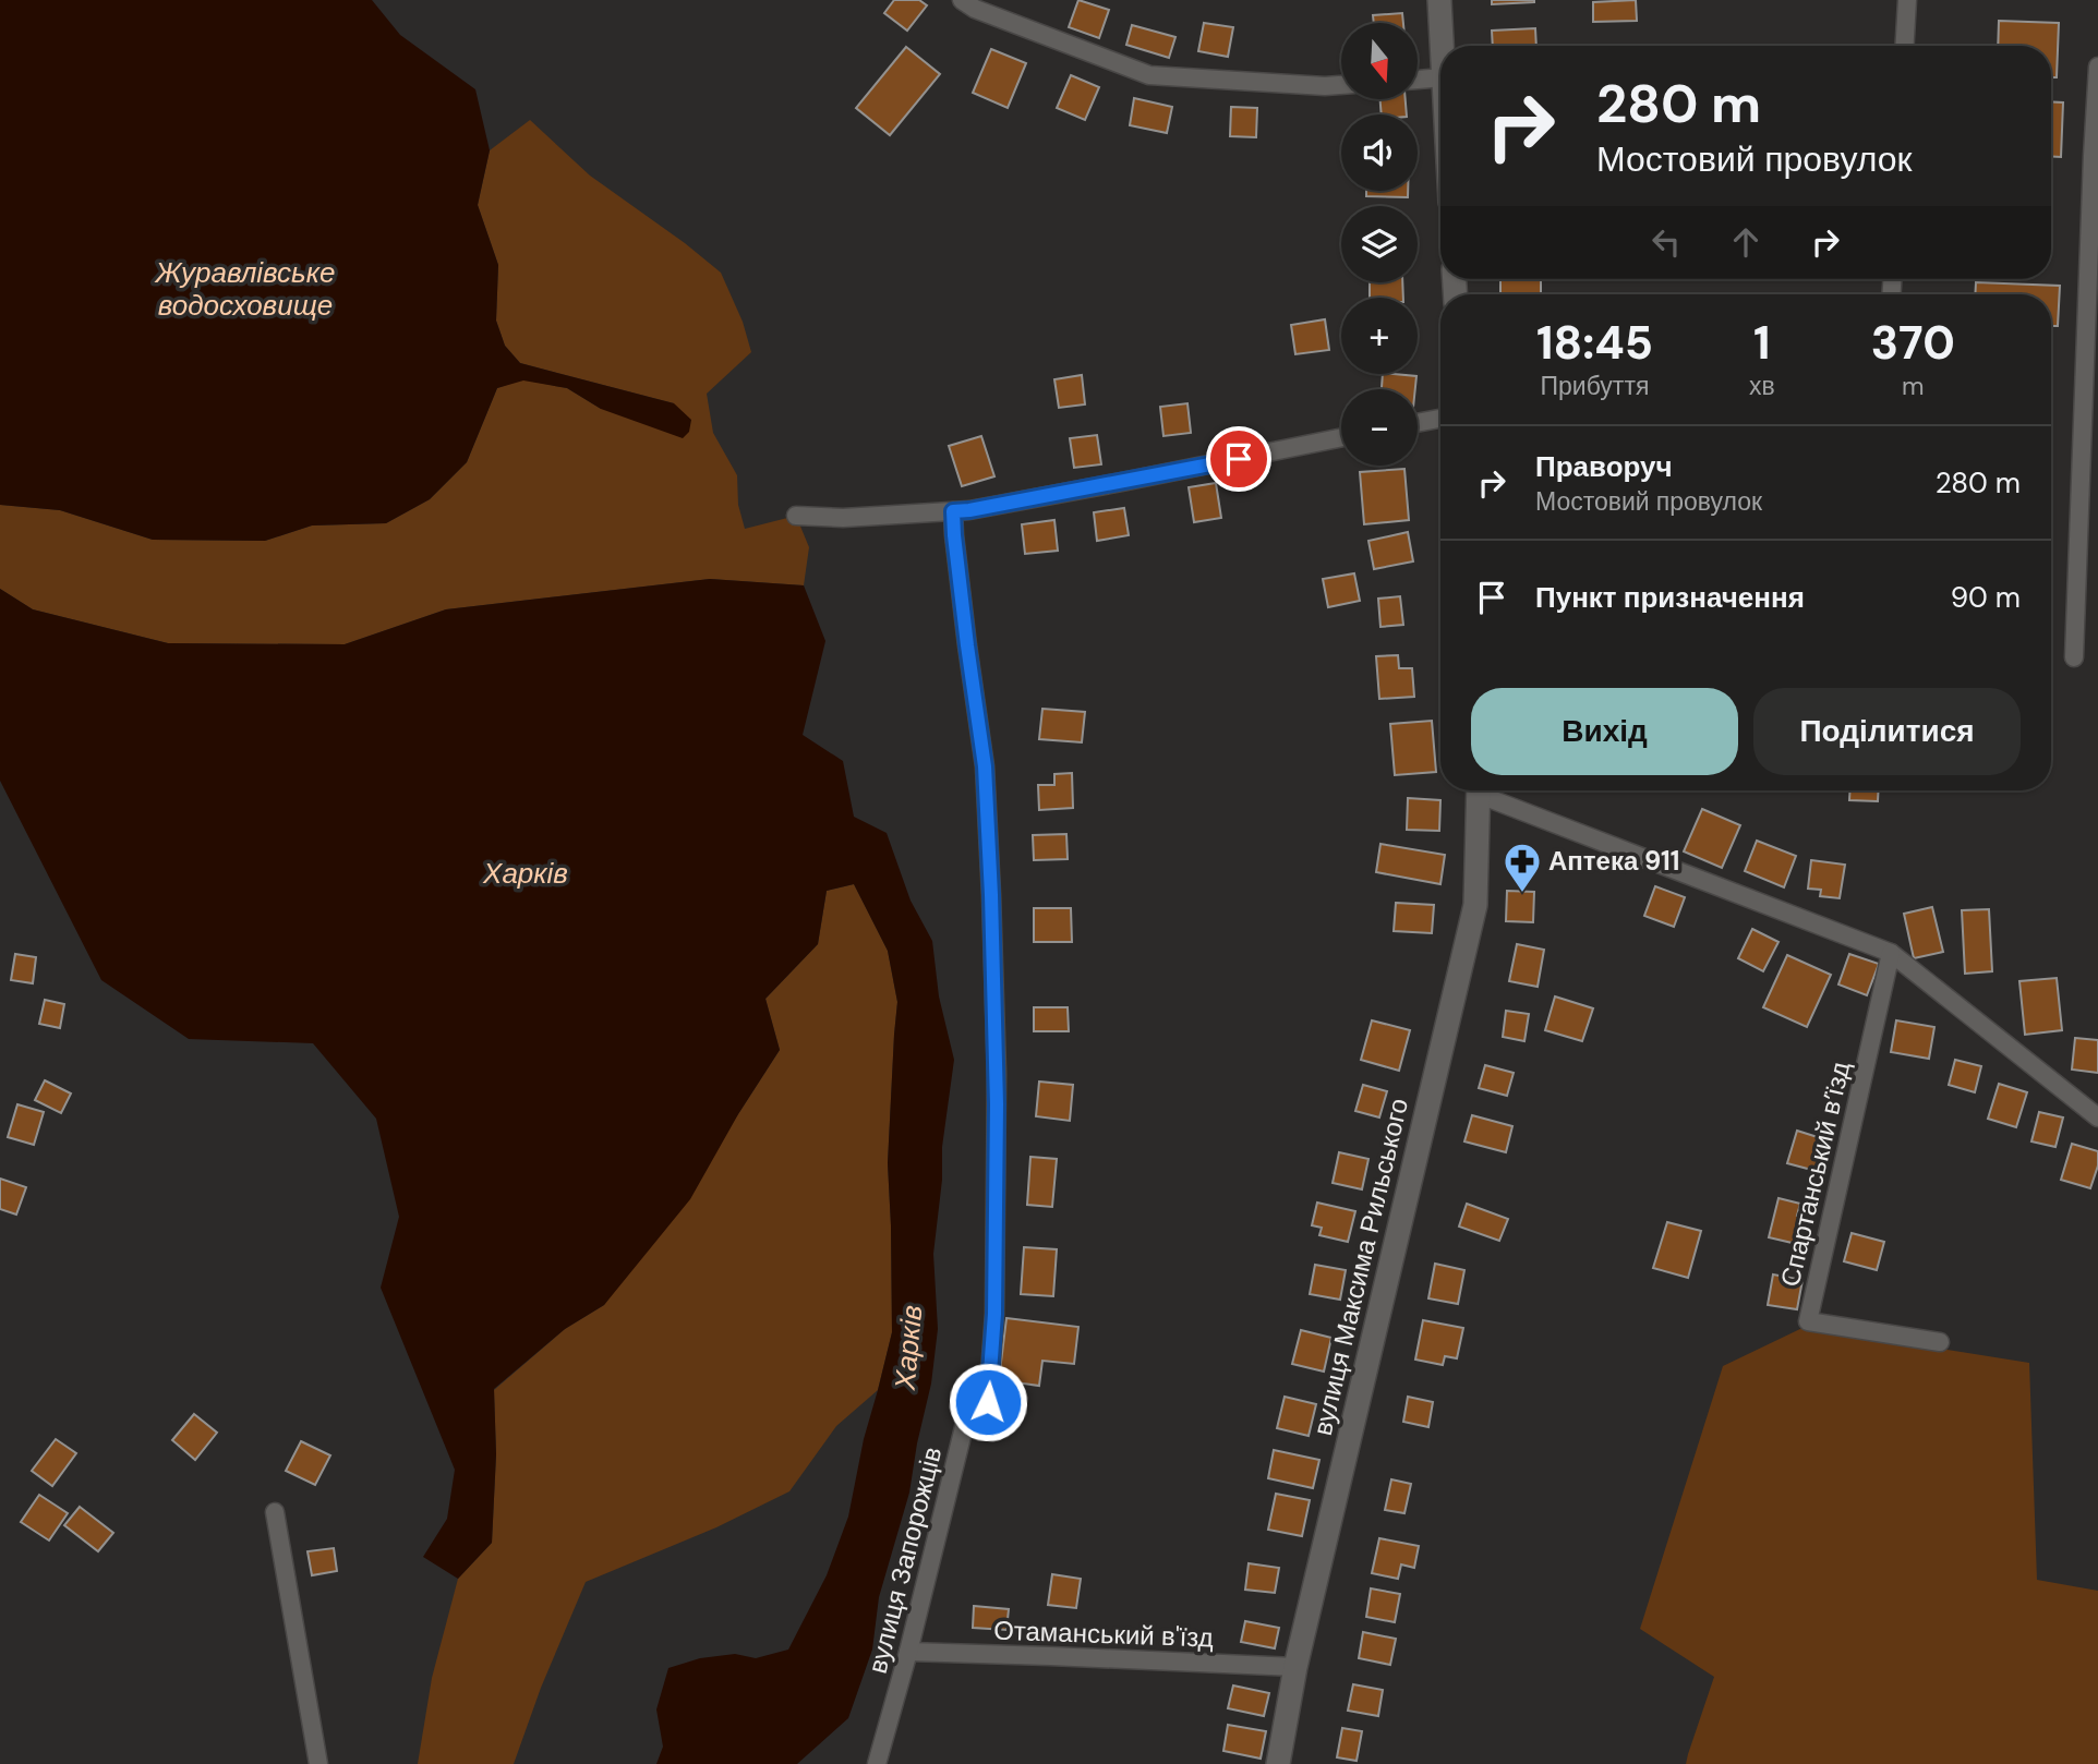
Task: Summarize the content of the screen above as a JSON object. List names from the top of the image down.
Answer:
{
  "streets": {
    "main road": ["вулиця Максима Рильського"],
    "street": ["Спартанський в’їзд", "вулиця Запорожців", "Отаманський в'їзд"]
  },
  "crossings": [
    ["вулиця Максима Рильського", "Отаманський в'їзд"],
    ["вулиця Запорожців", "Отаманський в'їзд"]
  ],
  "water": ["Журавлівське водосховище", "Харків"],
  "places": {
    "pharmacy": ["Аптека 911"]
  },
  "north": "bottom",
  "page": {
    "map_buttons": ["+", "−"],
    "turn": ["280 m", "Мостовий провулок"],
    "eta": [
      "18:45",
      "Прибуття",
      "1",
      "хв",
      "370",
      "m"
    ],
    "list": [
      {
        "name": "Праворуч",
        "note": "Мостовий провулок",
        "value": "280 m"
      },
      {
        "name": "Пункт призначення",
        "value": "90 m"
      }
    ],
    "buttons": ["Вихід", "Поділитися"]
  }
}
